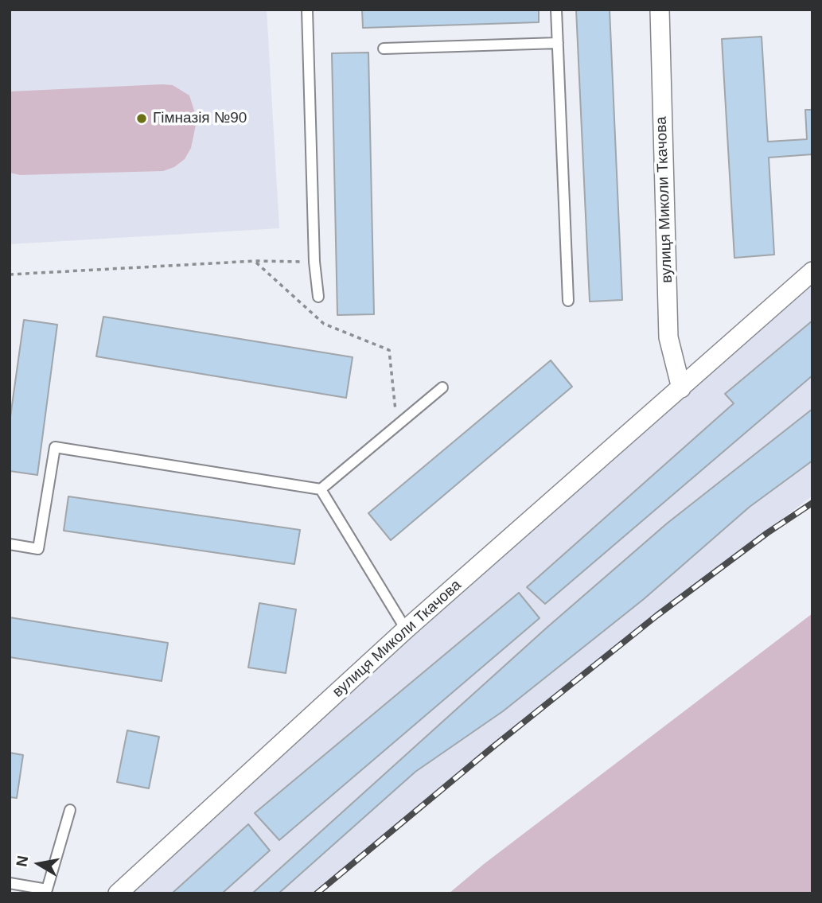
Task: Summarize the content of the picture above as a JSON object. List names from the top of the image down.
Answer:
{
  "streets": {
    "street": ["вулиця Миколи Ткачова"]
  },
  "places": ["Гімназія №90"],
  "north": "left"
}
